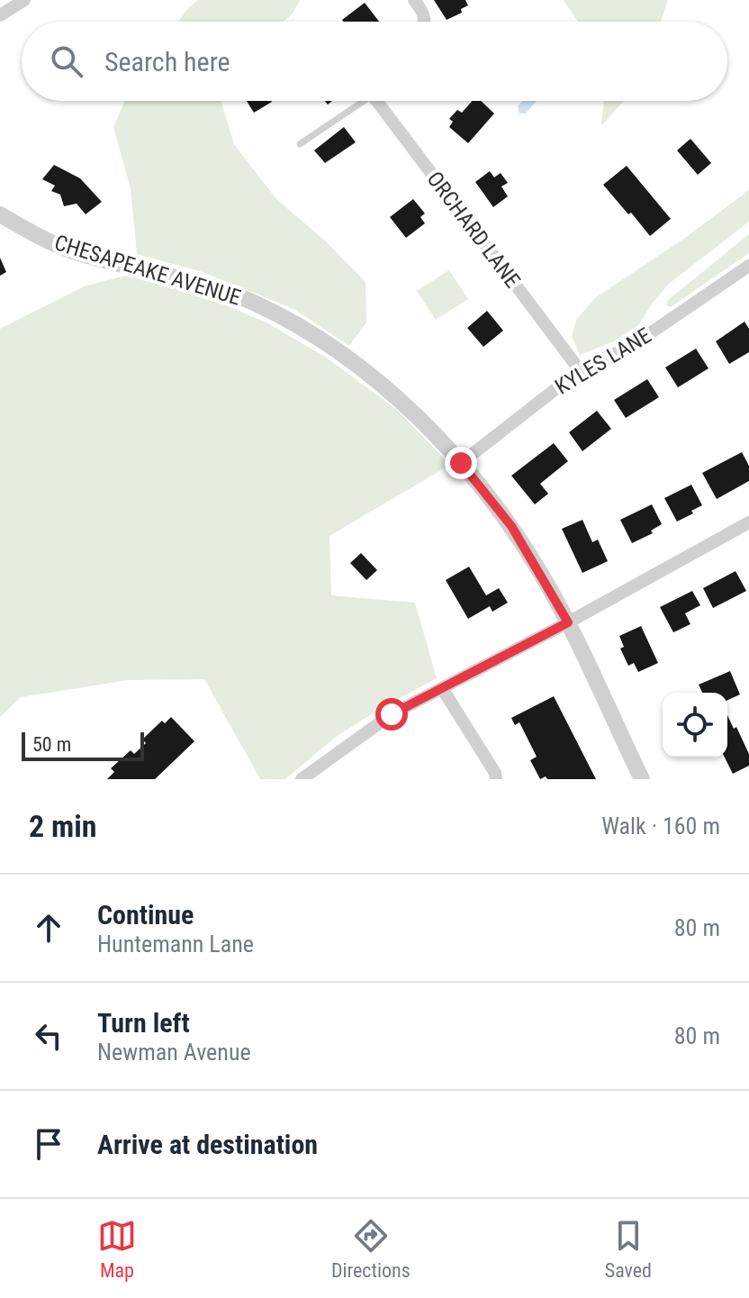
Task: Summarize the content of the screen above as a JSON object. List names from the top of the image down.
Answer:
{
  "streets": {
    "street": ["ORCHARD LANE", "CHESAPEAKE AVENUE", "KYLES LANE"]
  },
  "crossings": [
    ["ORCHARD LANE", "KYLES LANE"],
    ["CHESAPEAKE AVENUE", "KYLES LANE"]
  ],
  "scale_bar": "50 m",
  "page": {
    "search": "Search here",
    "scale": "50 m",
    "heading": ["2 min", "Walk · 160 m"],
    "list": [
      ["Continue", "Huntemann Lane", "80 m"],
      ["Turn left", "Newman Avenue", "80 m"],
      "Arrive at destination"
    ],
    "nav": ["Map", "Directions", "Saved"]
  }
}
